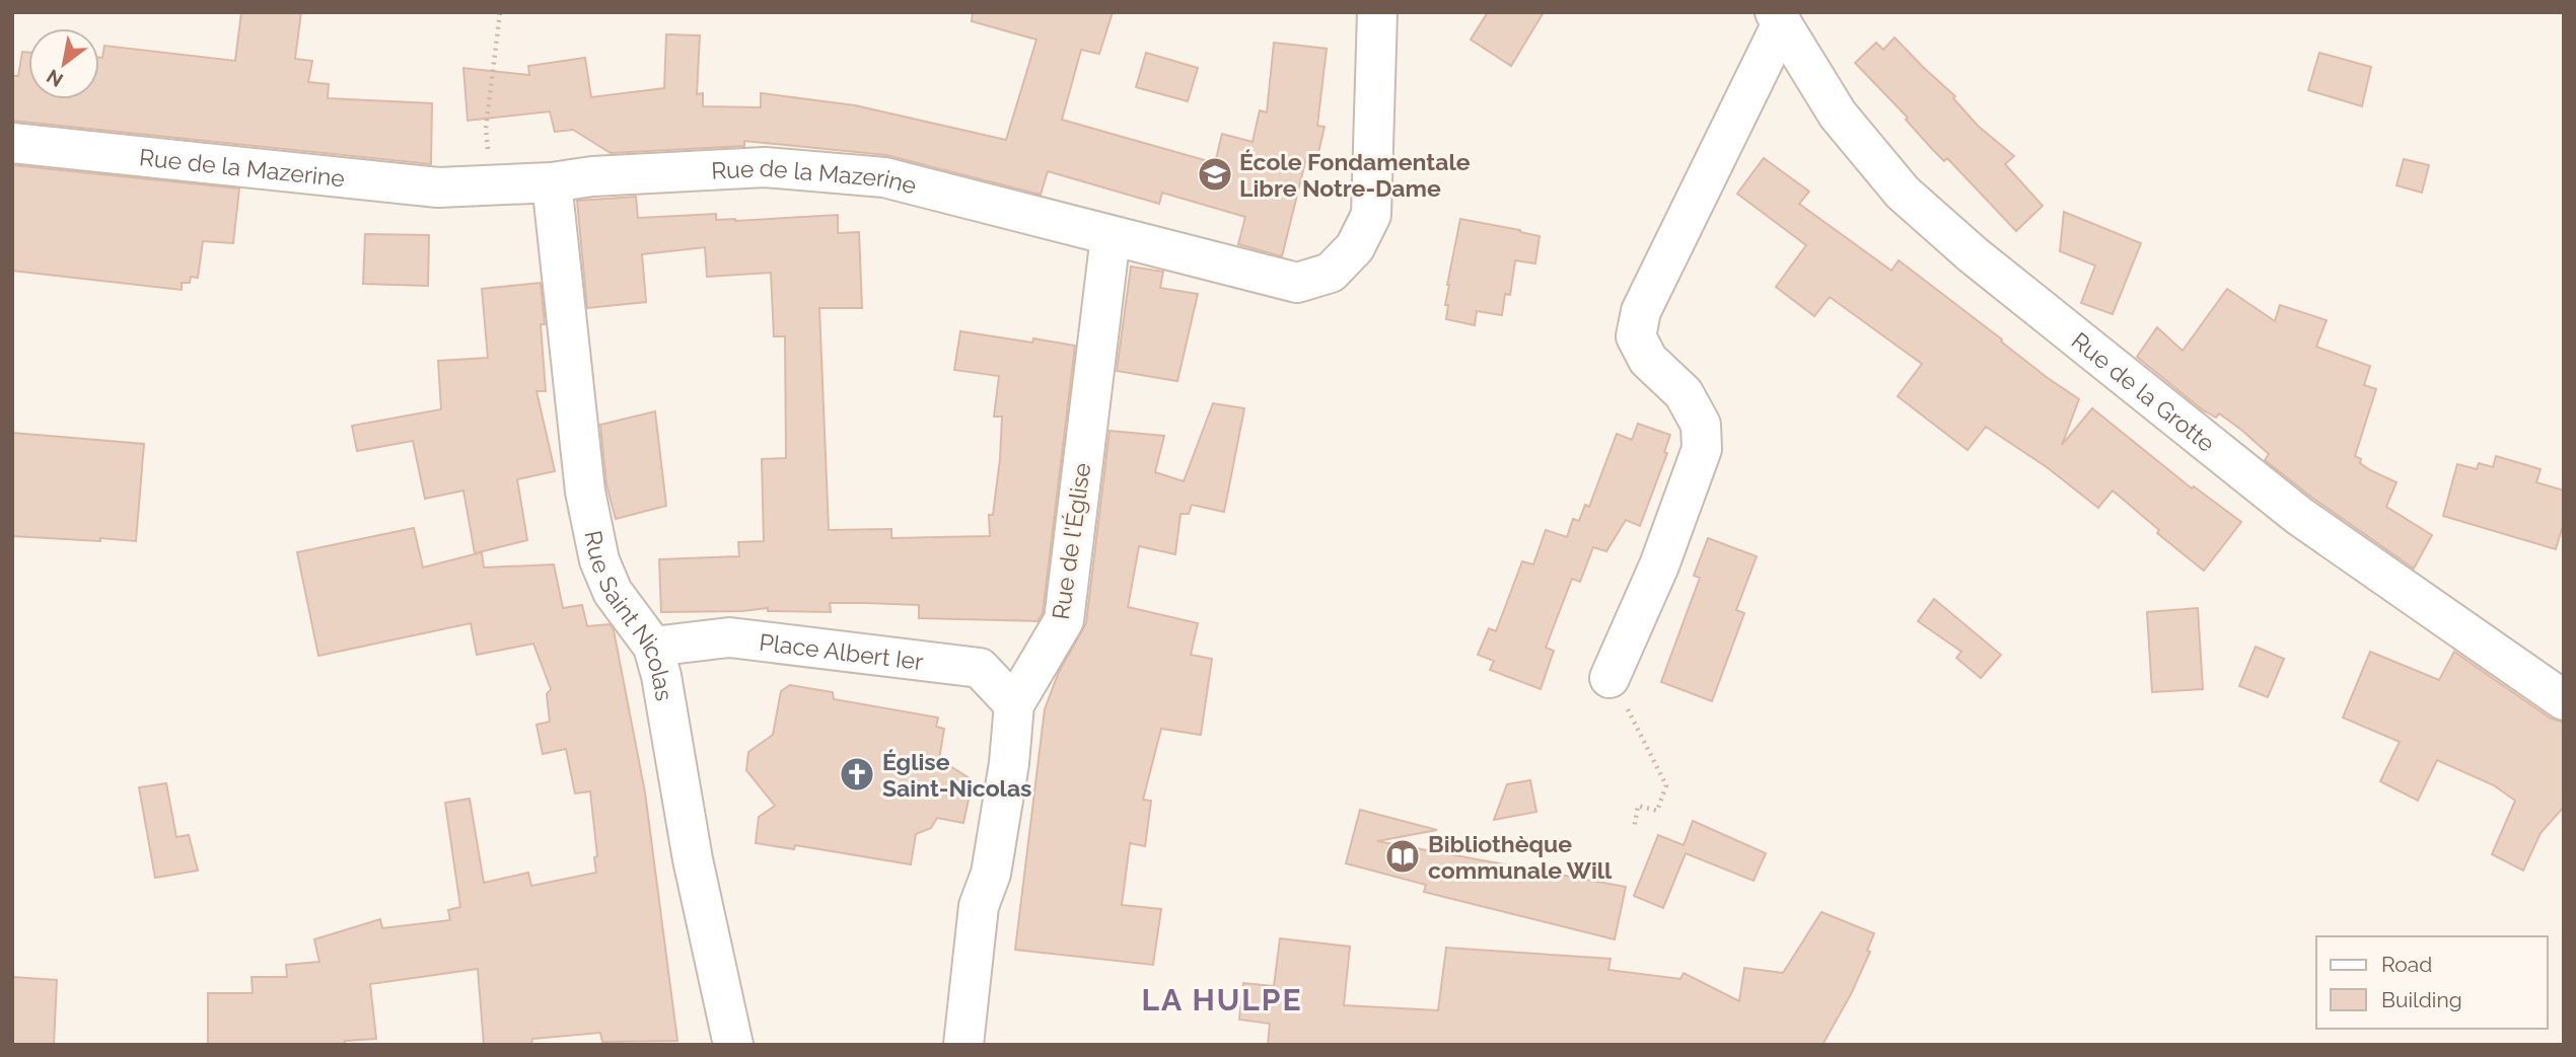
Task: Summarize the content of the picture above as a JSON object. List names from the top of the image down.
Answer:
{
  "streets": {
    "street": [
      "Rue de la Mazerine",
      "Rue de la Grotte",
      "Rue de l'Église",
      "Rue Saint Nicolas",
      "Place Albert Ier"
    ]
  },
  "crossings": [
    ["Rue de la Mazerine", "Rue de l'Église"],
    ["Rue de la Mazerine", "Rue Saint Nicolas"],
    ["Rue de l'Église", "Place Albert Ier"],
    ["Rue Saint Nicolas", "Place Albert Ier"]
  ],
  "districts": ["LA HULPE"],
  "places": {
    "school or university": ["École Fondamentale Libre Notre-Dame"],
    "church": ["Église Saint-Nicolas"],
    "library": ["Bibliothèque communale Will"]
  },
  "legend": ["Road", "Building"],
  "north": "bottom left"
}
